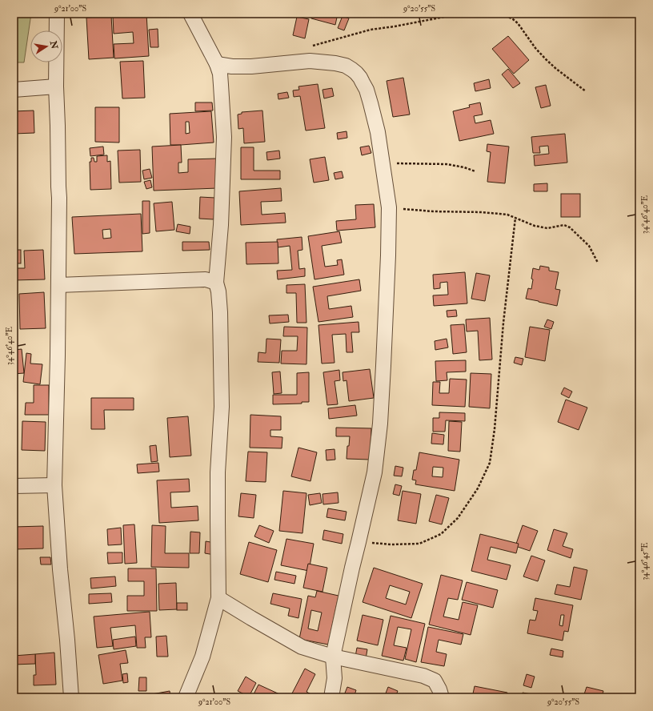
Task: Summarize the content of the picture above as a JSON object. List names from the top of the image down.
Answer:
{
  "north": "right",
  "coordinates": [
    "9°21'00\"S",
    "9°20'55\"S",
    "34°46'40\"E",
    "34°46'45\"E"
  ]
}
